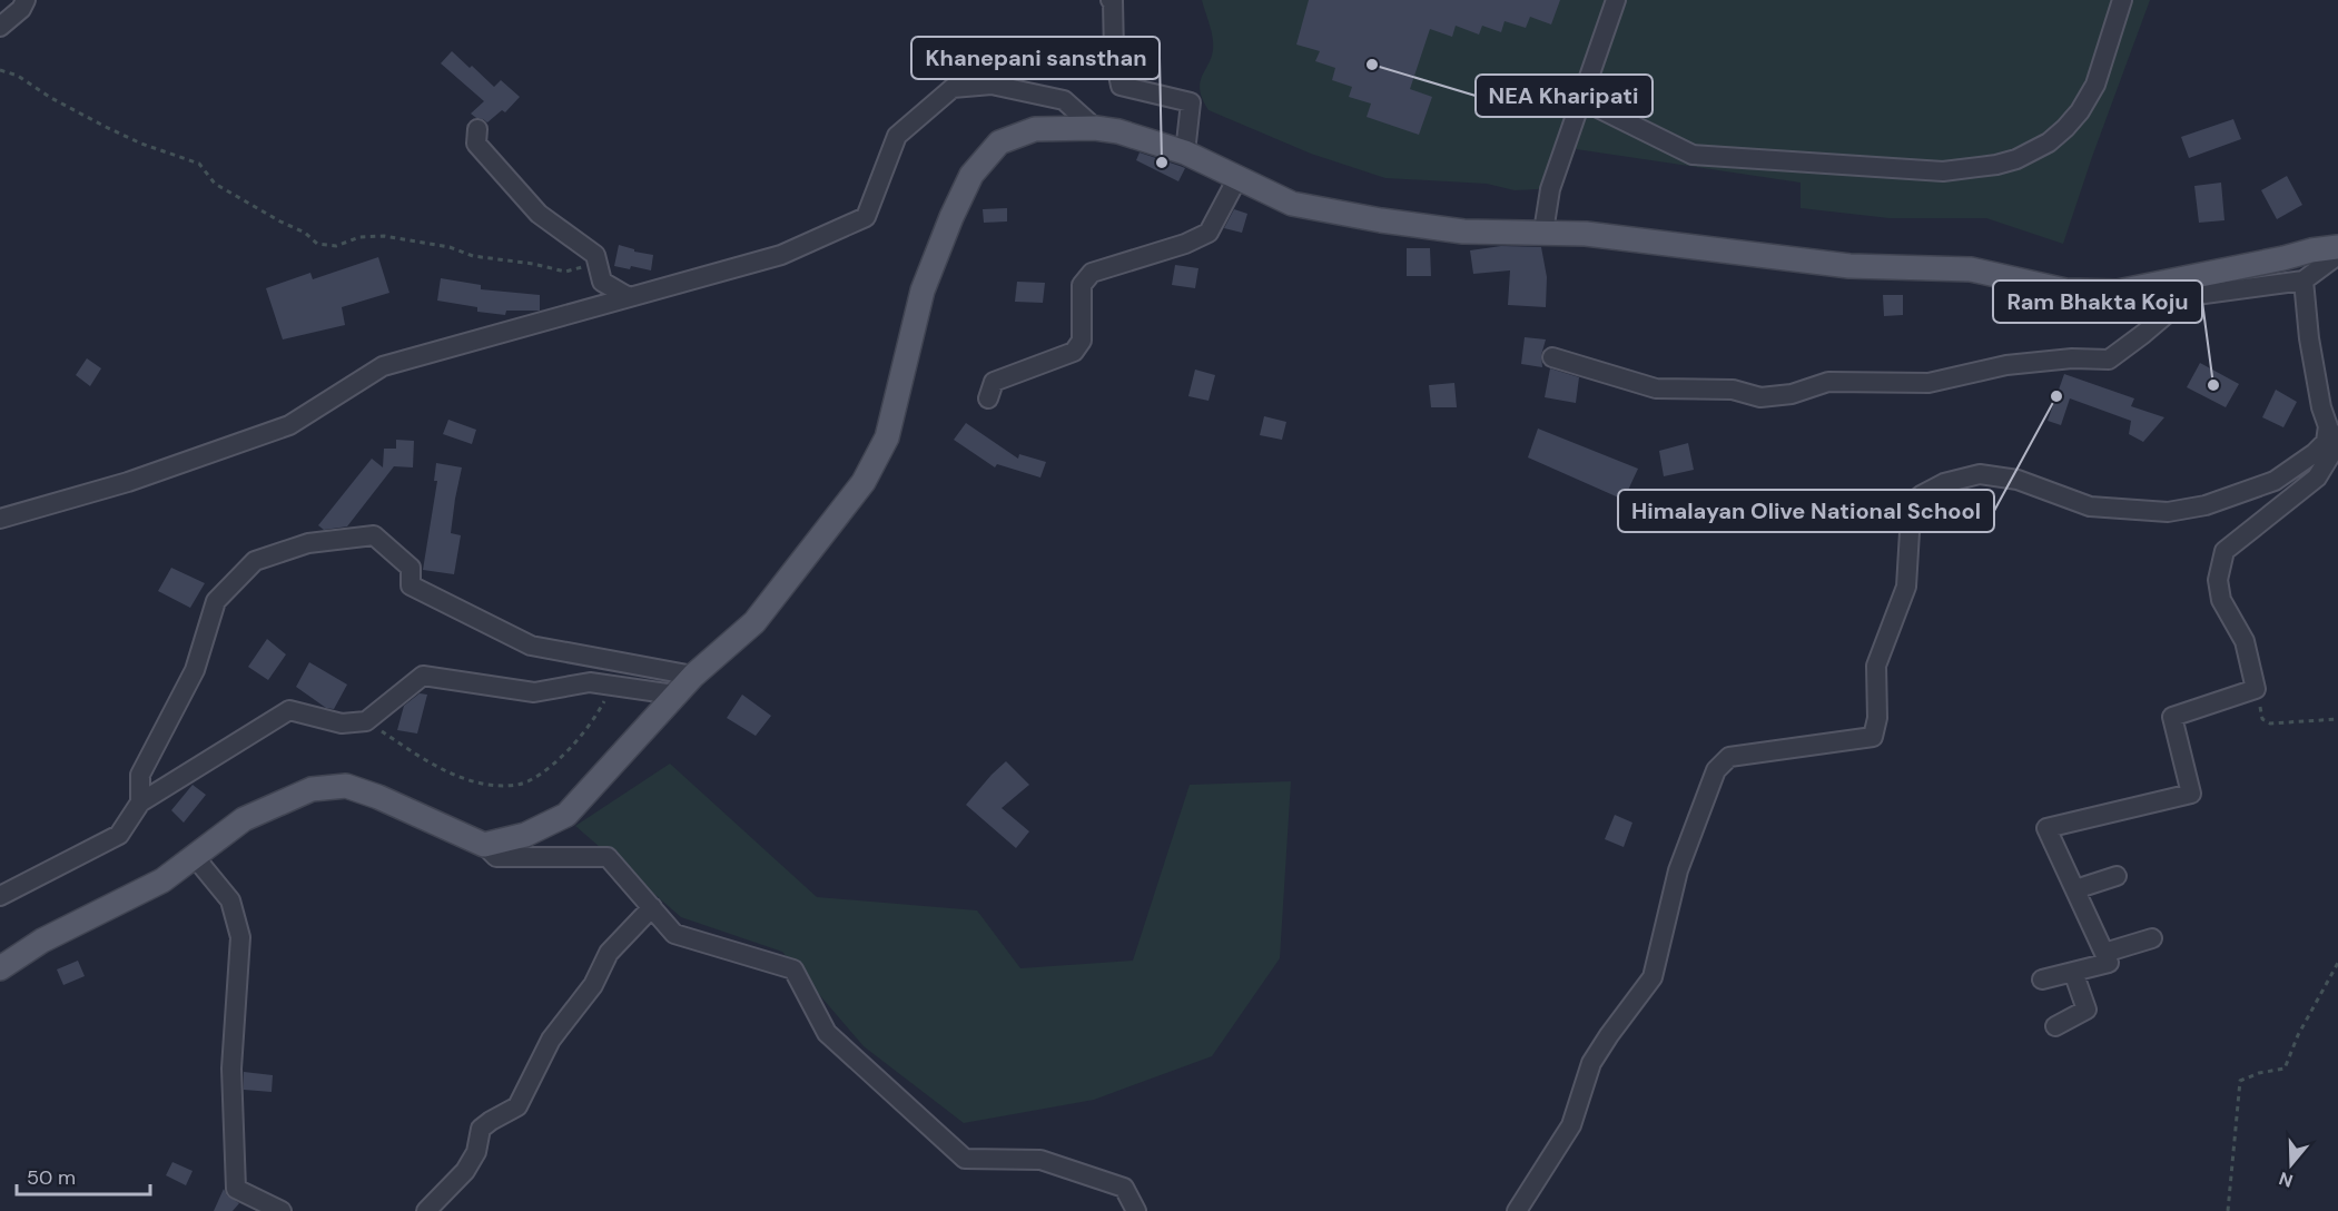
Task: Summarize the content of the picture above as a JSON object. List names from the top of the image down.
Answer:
{
  "places": [
    "NEA Kharipati",
    "Khanepani sansthan",
    "Ram Bhakta Koju",
    "Himalayan Olive National School"
  ],
  "scale_bar": "50 m",
  "north": "bottom"
}
